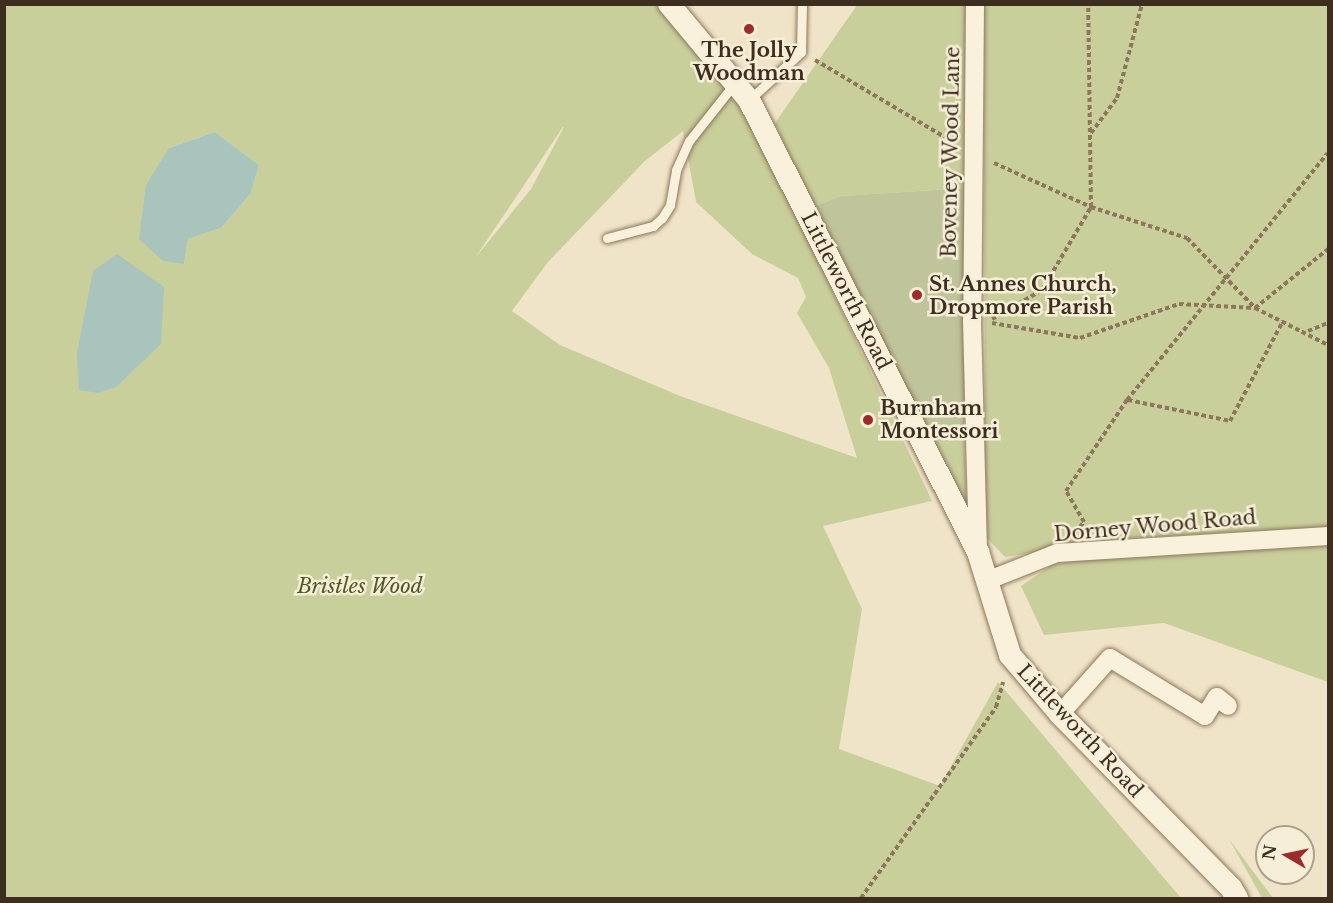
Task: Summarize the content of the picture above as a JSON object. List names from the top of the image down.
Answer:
{
  "streets": {
    "street": ["Boveney Wood Lane", "Littleworth Road", "Dorney Wood Road"]
  },
  "crossings": [
    ["Boveney Wood Lane", "Littleworth Road"],
    ["Littleworth Road", "Dorney Wood Road"]
  ],
  "parks": ["Bristles Wood"],
  "places": ["The Jolly Woodman", "St. Annes Church, Dropmore Parish", "Burnham Montessori"],
  "north": "left"
}
